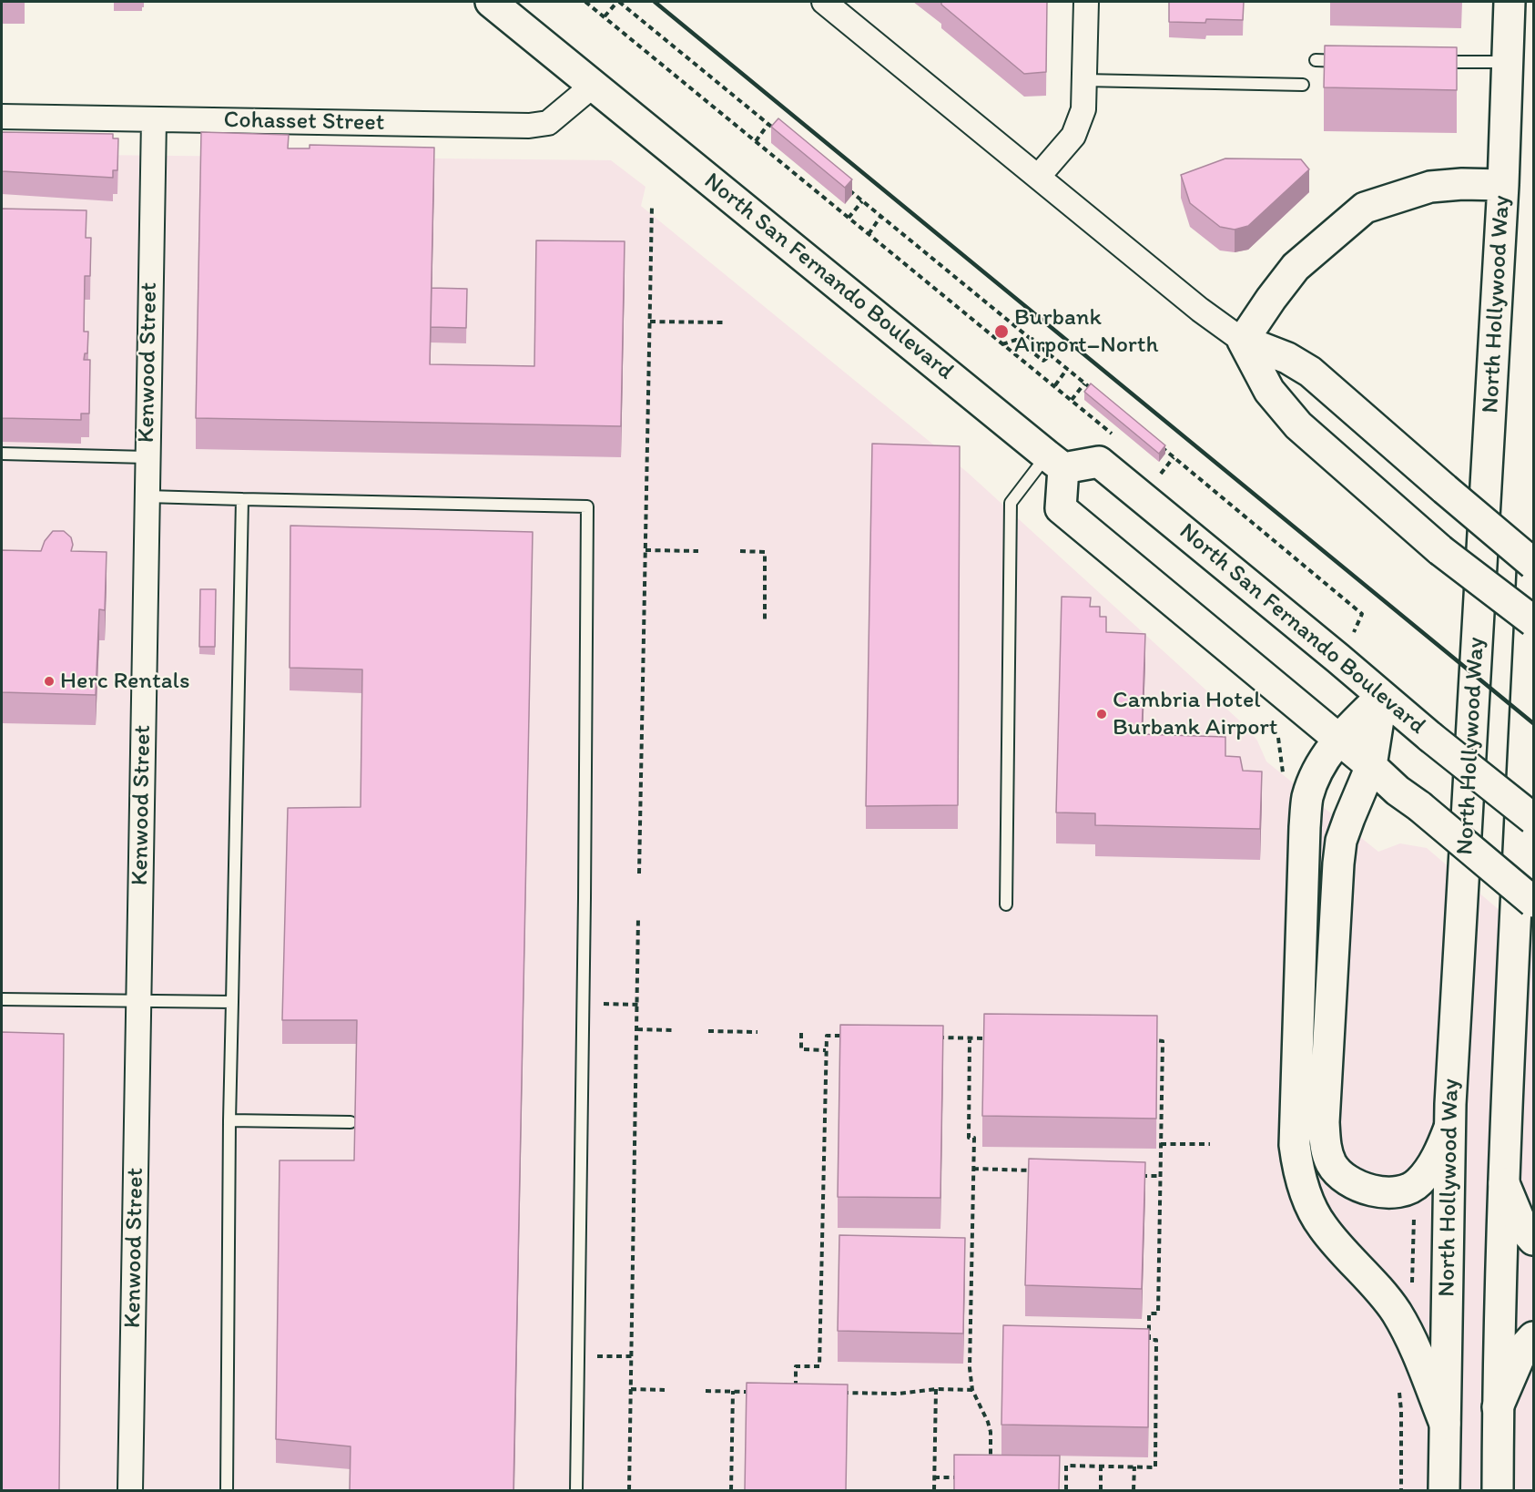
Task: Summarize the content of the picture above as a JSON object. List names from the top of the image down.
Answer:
{
  "streets": {
    "main road": ["North San Fernando Boulevard", "North Hollywood Way"],
    "street": ["Cohasset Street", "Kenwood Street"]
  },
  "crossings": [
    ["Cohasset Street", "North San Fernando Boulevard"],
    ["Cohasset Street", "Kenwood Street"]
  ],
  "places": ["Burbank Airport–North", "Herc Rentals", "Cambria Hotel Burbank Airport"]
}
